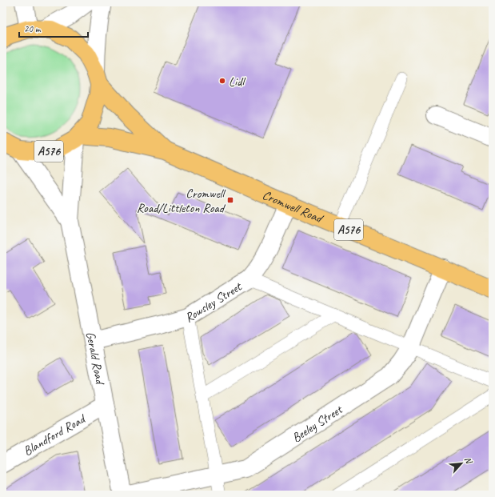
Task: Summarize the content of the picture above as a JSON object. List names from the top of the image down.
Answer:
{
  "streets": {
    "highway": ["A576", "Cromwell Road"],
    "street": [
      "Rowsley Street",
      "Gerald Road",
      "Beeley Street",
      "Blandford Road"
    ]
  },
  "crossings": [
    ["A576", "Cromwell Road"],
    ["A576", "Gerald Road"],
    ["Cromwell Road", "Rowsley Street"],
    ["Cromwell Road", "Gerald Road"],
    ["Cromwell Road", "Beeley Street"],
    ["Rowsley Street", "Gerald Road"],
    ["Gerald Road", "Blandford Road"]
  ],
  "places": {
    "other": ["Lidl"],
    "transit": ["Cromwell Road/Littleton Road"]
  },
  "scale_bar": "20 m",
  "north": "top right"
}
